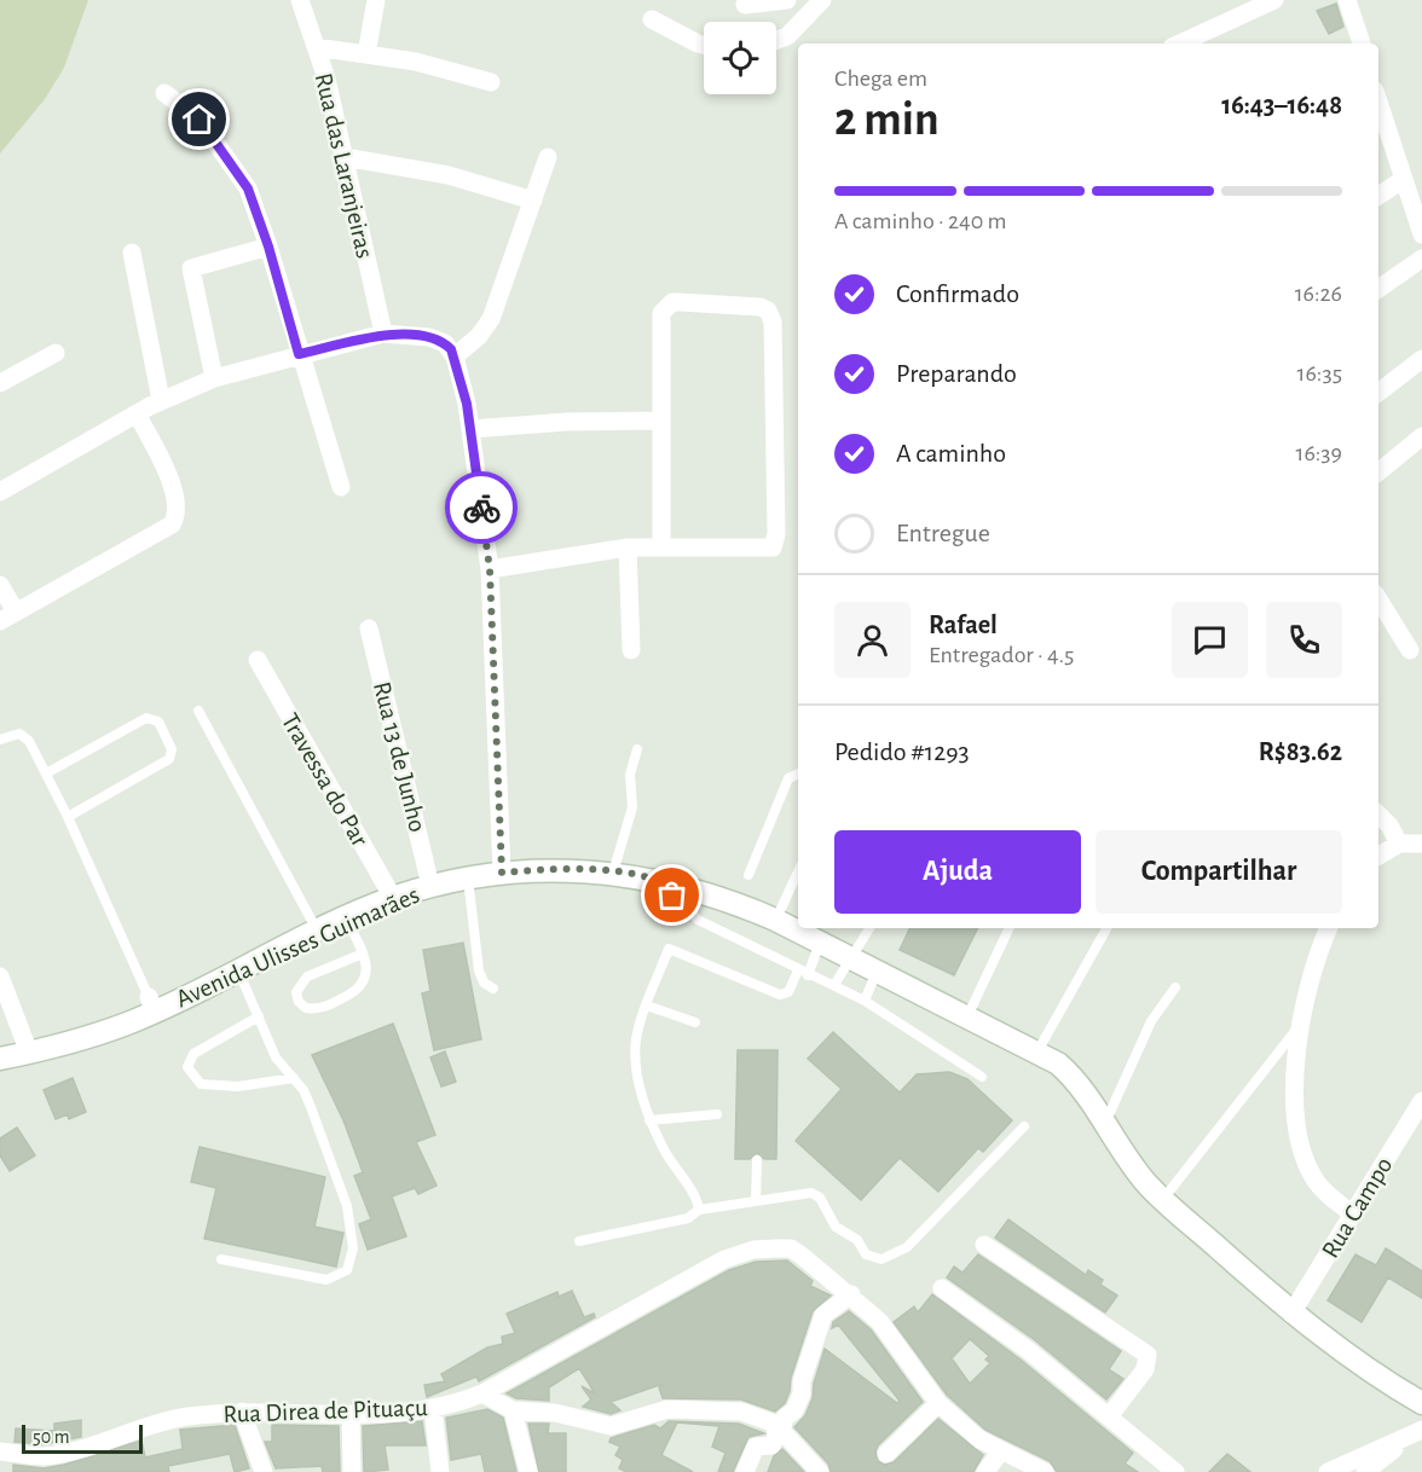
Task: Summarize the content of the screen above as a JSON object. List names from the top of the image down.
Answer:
{
  "streets": {
    "main road": ["Avenida Ulisses Guimarães"],
    "street": [
      "Rua das Laranjeiras",
      "Rua 13 de Junho",
      "Travessa do Par",
      "Rua Campo",
      "Rua Direa de Pituaçu"
    ]
  },
  "crossings": [
    ["Rua 13 de Junho", "Avenida Ulisses Guimarães"],
    ["Travessa do Par", "Avenida Ulisses Guimarães"],
    ["Avenida Ulisses Guimarães", "Rua Campo"]
  ],
  "scale_bar": "50 m",
  "page": {
    "heading": ["2 min", "Chega em", "16:43–16:48"],
    "panel": [
      "Rafael",
      "Entregador · 4.5",
      "Pedido #1293",
      "R$83.62"
    ],
    "bar": "A caminho · 240 m",
    "list": [
      ["Confirmado", "16:26"],
      ["Preparando", "16:35"],
      ["A caminho", "16:39"],
      "Entregue"
    ],
    "buttons": ["Ajuda", "Compartilhar"],
    "scale": "50 m"
  }
}
